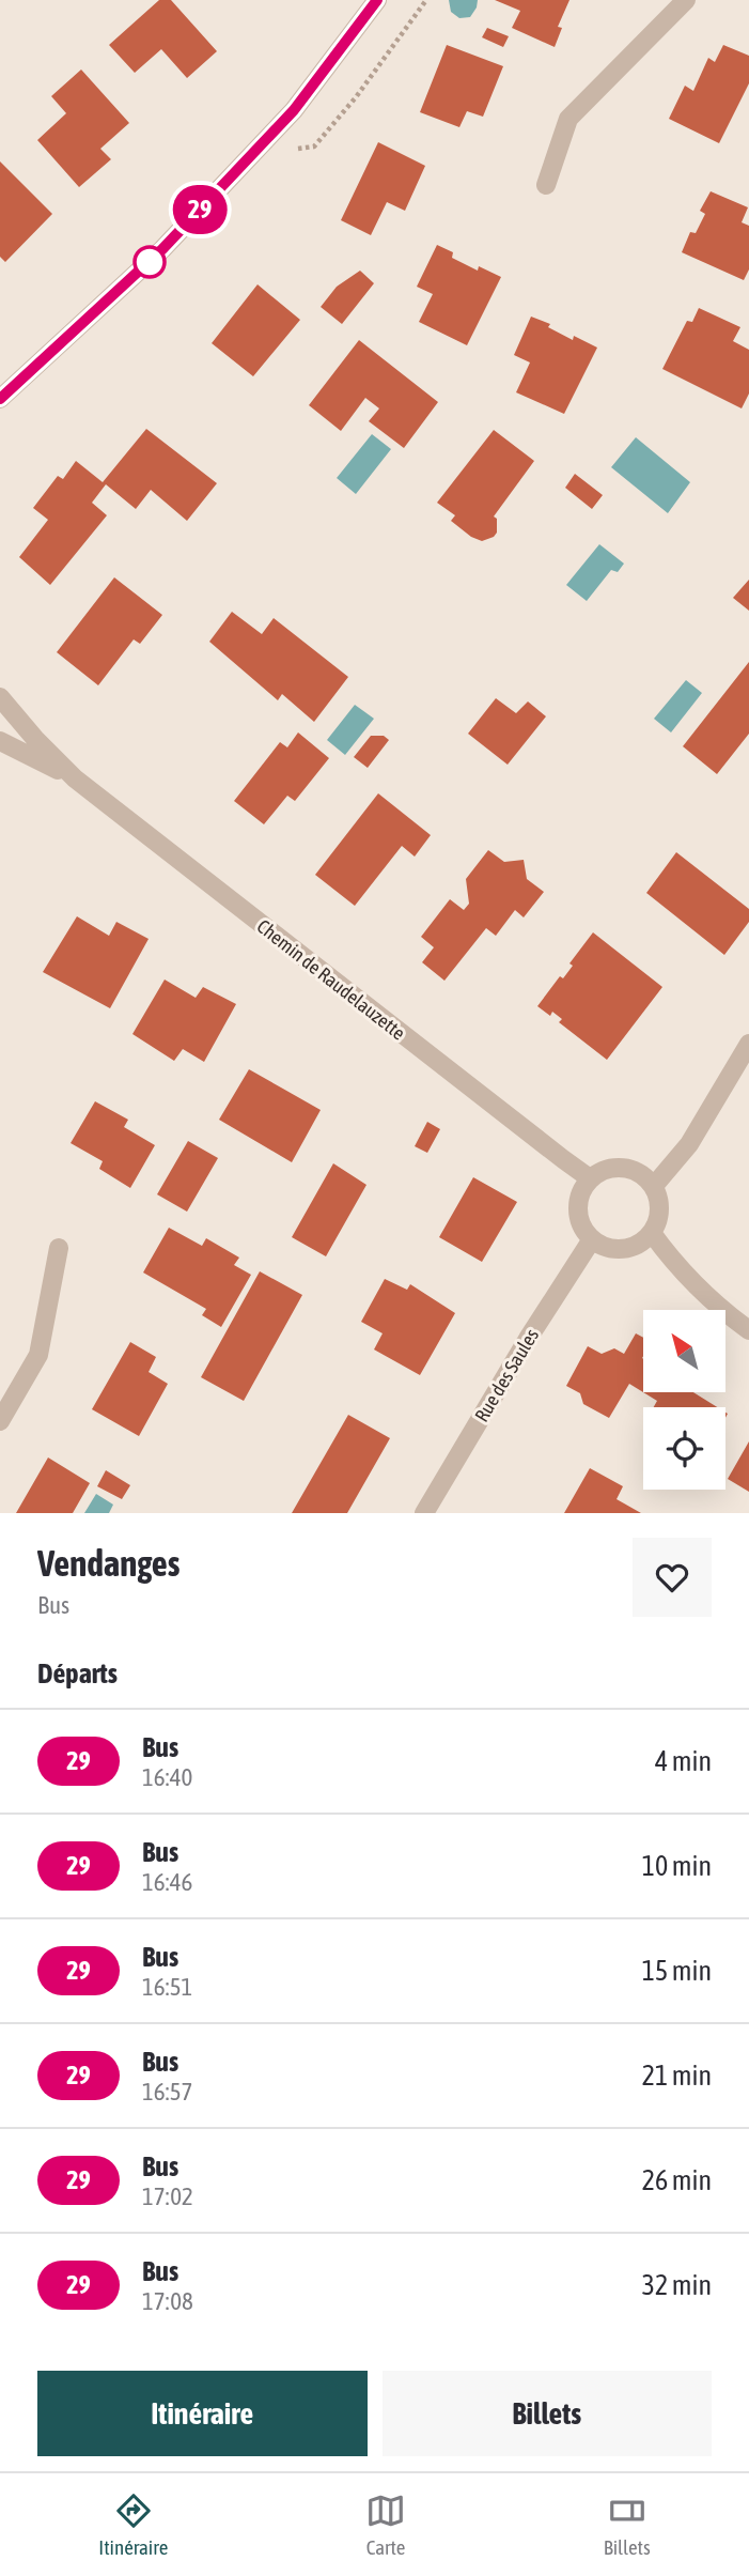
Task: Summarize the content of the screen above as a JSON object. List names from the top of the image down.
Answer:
{
  "streets": {
    "street": ["Chemin de Raudelauzette", "Rue des Saules"]
  },
  "crossings": [
    ["Chemin de Raudelauzette", "Rue des Saules"]
  ],
  "lines": ["bus line 29"],
  "north": "top left",
  "page": {
    "on_map": "29",
    "heading": [
      ["Vendanges", "Bus"],
      "Départs"
    ],
    "list": [
      {
        "mark": "29",
        "name": "Bus",
        "note": "16:40",
        "value": "4 min"
      },
      {
        "mark": "29",
        "name": "Bus",
        "note": "16:46",
        "value": "10 min"
      },
      {
        "mark": "29",
        "name": "Bus",
        "note": "16:51",
        "value": "15 min"
      },
      {
        "mark": "29",
        "name": "Bus",
        "note": "16:57",
        "value": "21 min"
      },
      {
        "mark": "29",
        "name": "Bus",
        "note": "17:02",
        "value": "26 min"
      },
      {
        "mark": "29",
        "name": "Bus",
        "note": "17:08",
        "value": "32 min"
      }
    ],
    "buttons": ["Itinéraire", "Billets"],
    "tabs": ["Itinéraire", "Carte", "Billets"]
  }
}
